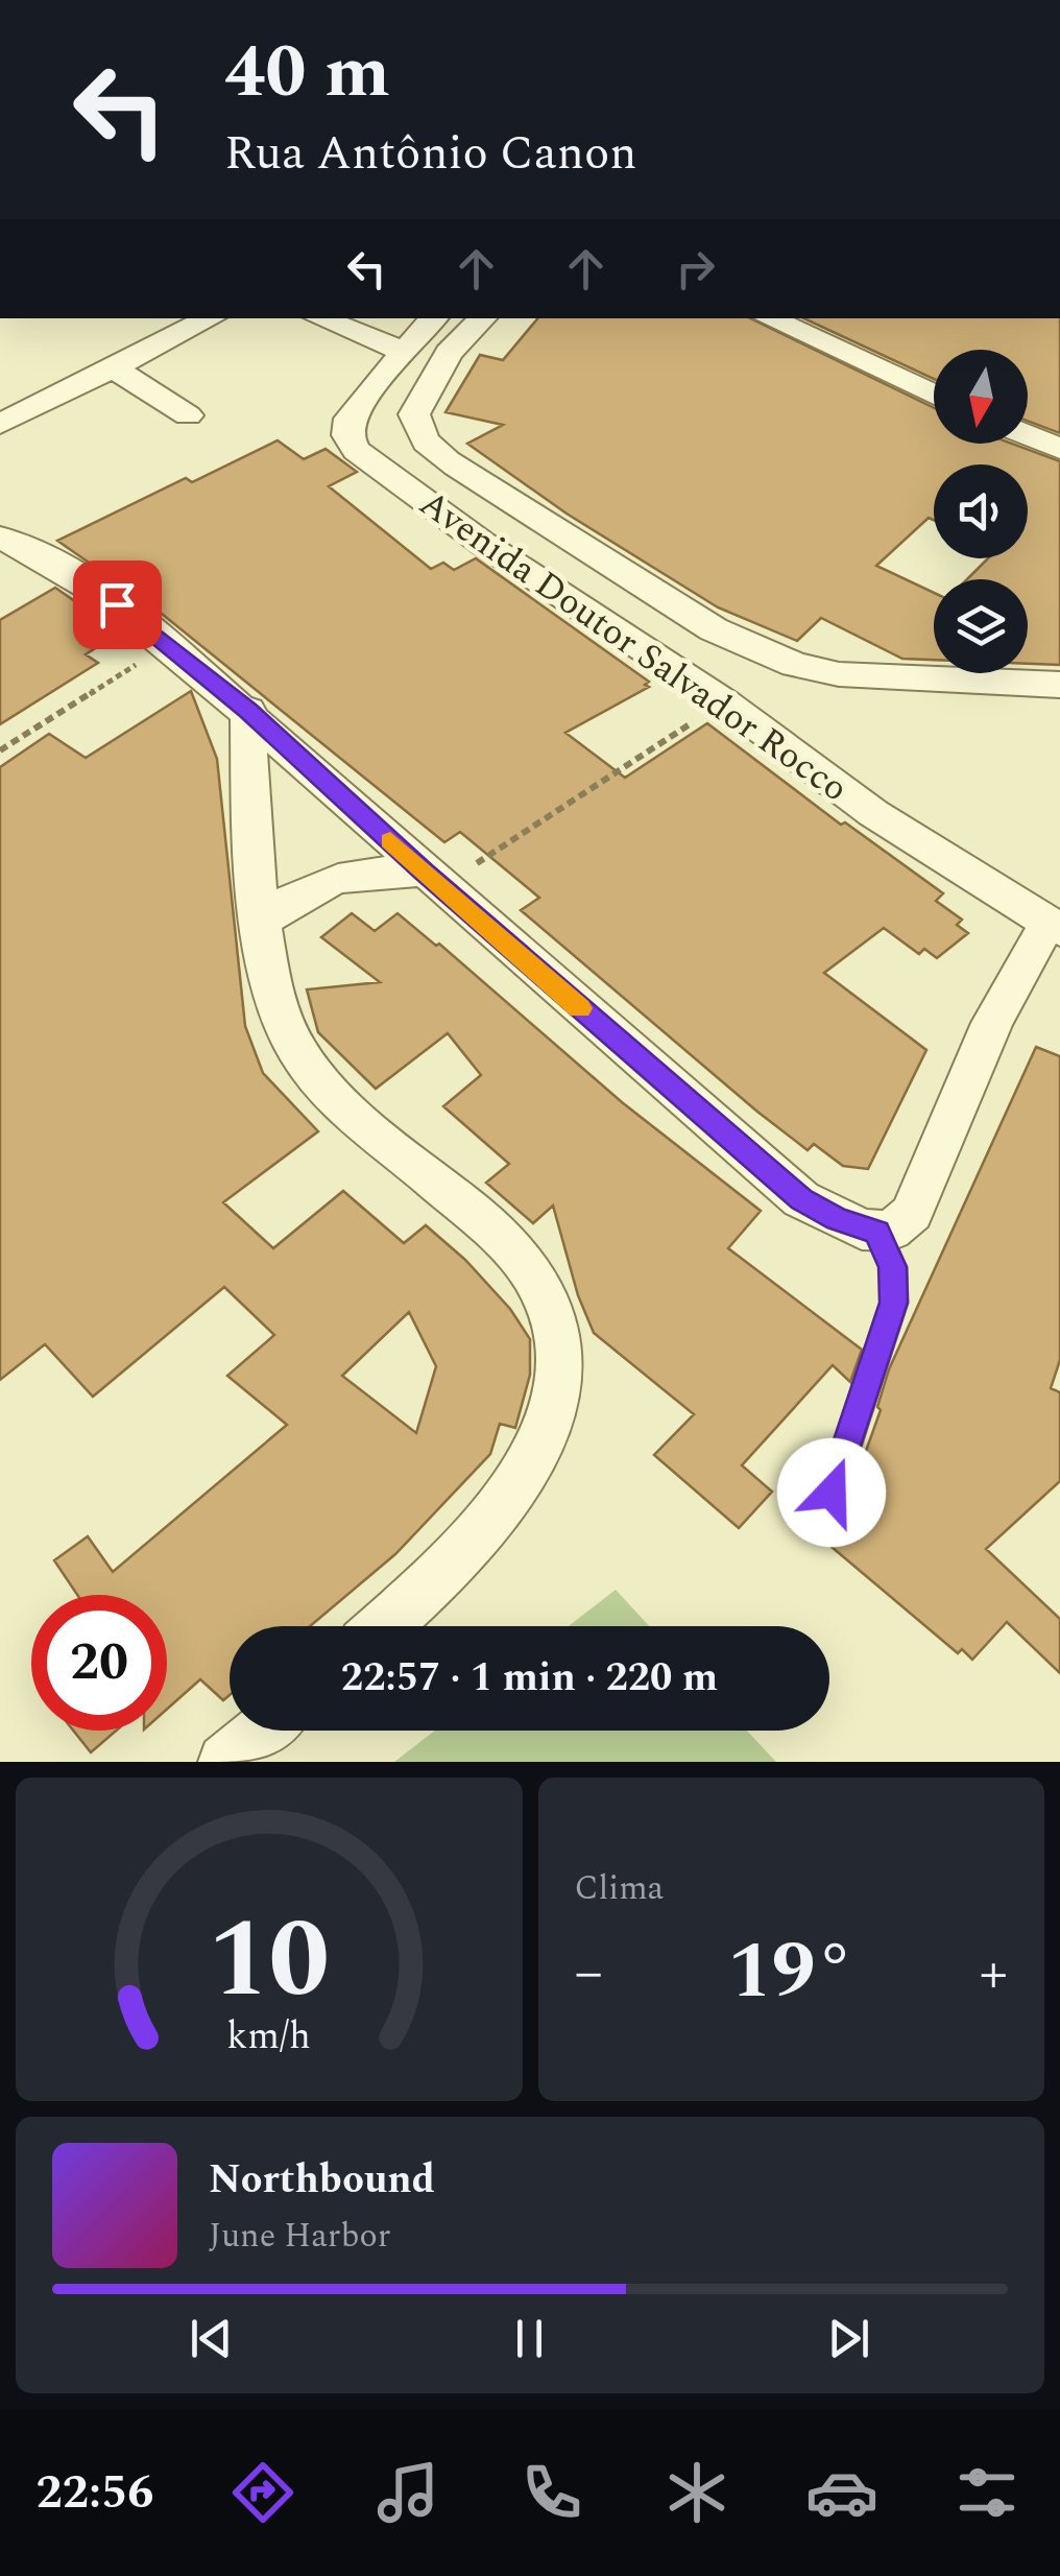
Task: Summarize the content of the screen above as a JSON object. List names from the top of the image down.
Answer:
{
  "streets": {
    "street": ["Avenida Doutor Salvador Rocco"]
  },
  "north": "bottom",
  "page": {
    "turn": ["40 m", "Rua Antônio Canon"],
    "limit": "20",
    "trip": "22:57 · 1 min · 220 m",
    "tile": "Clima",
    "heat": ["−", "19°", "+"],
    "song": ["Northbound", "June Harbor"],
    "tabs": "22:56",
    "gauge": ["10", "km/h"]
  }
}
